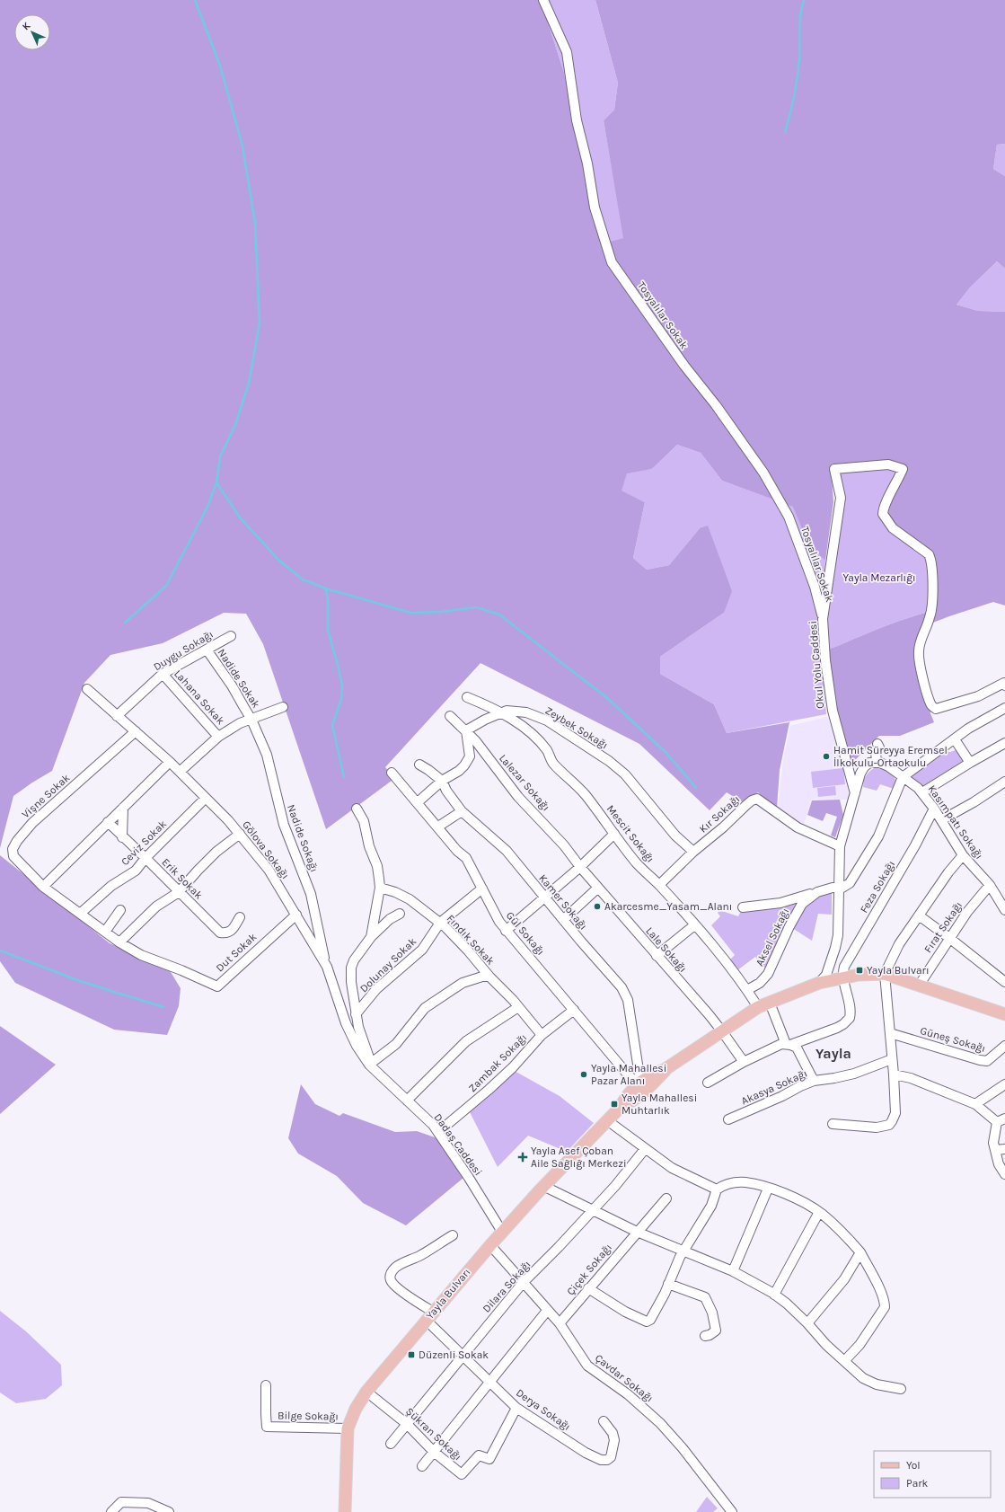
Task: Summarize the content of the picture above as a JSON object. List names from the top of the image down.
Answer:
{
  "streets": {
    "main road": ["Yayla Bulvarı"],
    "street": [
      "Tosyalılar Sokak",
      "Duygu Sokağı",
      "Okul Yolu Caddesi",
      "Nadide Sokak",
      "Lahana Sokak",
      "Zeybek Sokağı",
      "Lalezar Sokağı",
      "Vişne Sokak",
      "Kır Sokağı",
      "Kasımpatı Sokağı",
      "Mescit Sokağı",
      "Nadide Sokağı",
      "Ceviz Sokak",
      "Gölova Sokağı",
      "Erik Sokak",
      "Feza Sokağı",
      "Kamer Sokağı",
      "Fırat Sokağı",
      "Gül Sokağı",
      "Aksel Sokağı",
      "Fındık Sokak",
      "Lale Sokağı",
      "Dut Sokak",
      "Dolunay Sokak",
      "Güneş Sokağı",
      "Zambak Sokağı",
      "Akasya Sokağı",
      "Dadaş Caddesi",
      "Çiçek Sokağı",
      "Dilara Sokağı",
      "Çavdar Sokağı",
      "Derya Sokağı",
      "Bilge Sokağı",
      "Şükran Sokağı"
    ]
  },
  "crossings": [
    ["Tosyalılar Sokak", "Okul Yolu Caddesi"],
    ["Duygu Sokağı", "Nadide Sokak"],
    ["Duygu Sokağı", "Lahana Sokak"],
    ["Duygu Sokağı", "Gölova Sokağı"],
    ["Nadide Sokak", "Nadide Sokağı"],
    ["Zeybek Sokağı", "Lalezar Sokağı"],
    ["Zeybek Sokağı", "Kır Sokağı"],
    ["Zeybek Sokağı", "Mescit Sokağı"],
    ["Lalezar Sokağı", "Lale Sokağı"],
    ["Vişne Sokak", "Gölova Sokağı"],
    ["Kır Sokağı", "Mescit Sokağı"],
    ["Kasımpatı Sokağı", "Feza Sokağı"],
    ["Kasımpatı Sokağı", "Fırat Sokağı"],
    ["Mescit Sokağı", "Aksel Sokağı"],
    ["Mescit Sokağı", "Yayla Bulvarı"],
    ["Nadide Sokağı", "Gölova Sokağı"],
    ["Ceviz Sokak", "Gölova Sokağı"],
    ["Ceviz Sokak", "Erik Sokak"],
    ["Gölova Sokağı", "Dut Sokak"],
    ["Gölova Sokağı", "Dadaş Caddesi"],
    ["Feza Sokağı", "Yayla Bulvarı"],
    ["Kamer Sokağı", "Gül Sokağı"],
    ["Kamer Sokağı", "Yayla Bulvarı"],
    ["Fırat Sokağı", "Yayla Bulvarı"],
    ["Gül Sokağı", "Dolunay Sokak"],
    ["Gül Sokağı", "Zambak Sokağı"],
    ["Gül Sokağı", "Yayla Bulvarı"],
    ["Fındık Sokak", "Dolunay Sokak"],
    ["Fındık Sokak", "Zambak Sokağı"],
    ["Lale Sokağı", "Yayla Bulvarı"],
    ["Dolunay Sokak", "Dadaş Caddesi"],
    ["Zambak Sokağı", "Dadaş Caddesi"],
    ["Dadaş Caddesi", "Yayla Bulvarı"],
    ["Çiçek Sokağı", "Çavdar Sokağı"],
    ["Dilara Sokağı", "Çavdar Sokağı"],
    ["Dilara Sokağı", "Derya Sokağı"],
    ["Dilara Sokağı", "Şükran Sokağı"],
    ["Yayla Bulvarı", "Çavdar Sokağı"],
    ["Yayla Bulvarı", "Derya Sokağı"],
    ["Yayla Bulvarı", "Bilge Sokağı"],
    ["Yayla Bulvarı", "Şükran Sokağı"],
    ["Derya Sokağı", "Şükran Sokağı"]
  ],
  "districts": ["Yayla"],
  "parks": ["Yayla Mezarlığı"],
  "places": {
    "other": ["Hamit Süreyya Eremsel İlkokulu-Ortaokulu", "Akarcesme_Yasam_Alanı", "Yayla Mahallesi Pazar Alanı"],
    "transit": ["Yayla Bulvarı", "Yayla Mahallesi Muhtarlık", "Düzenli Sokak"],
    "health": ["Yayla Asef Çoban Aile Sağlığı Merkezi"]
  },
  "legend": ["Yol", "Park"],
  "north": "top left"
}
